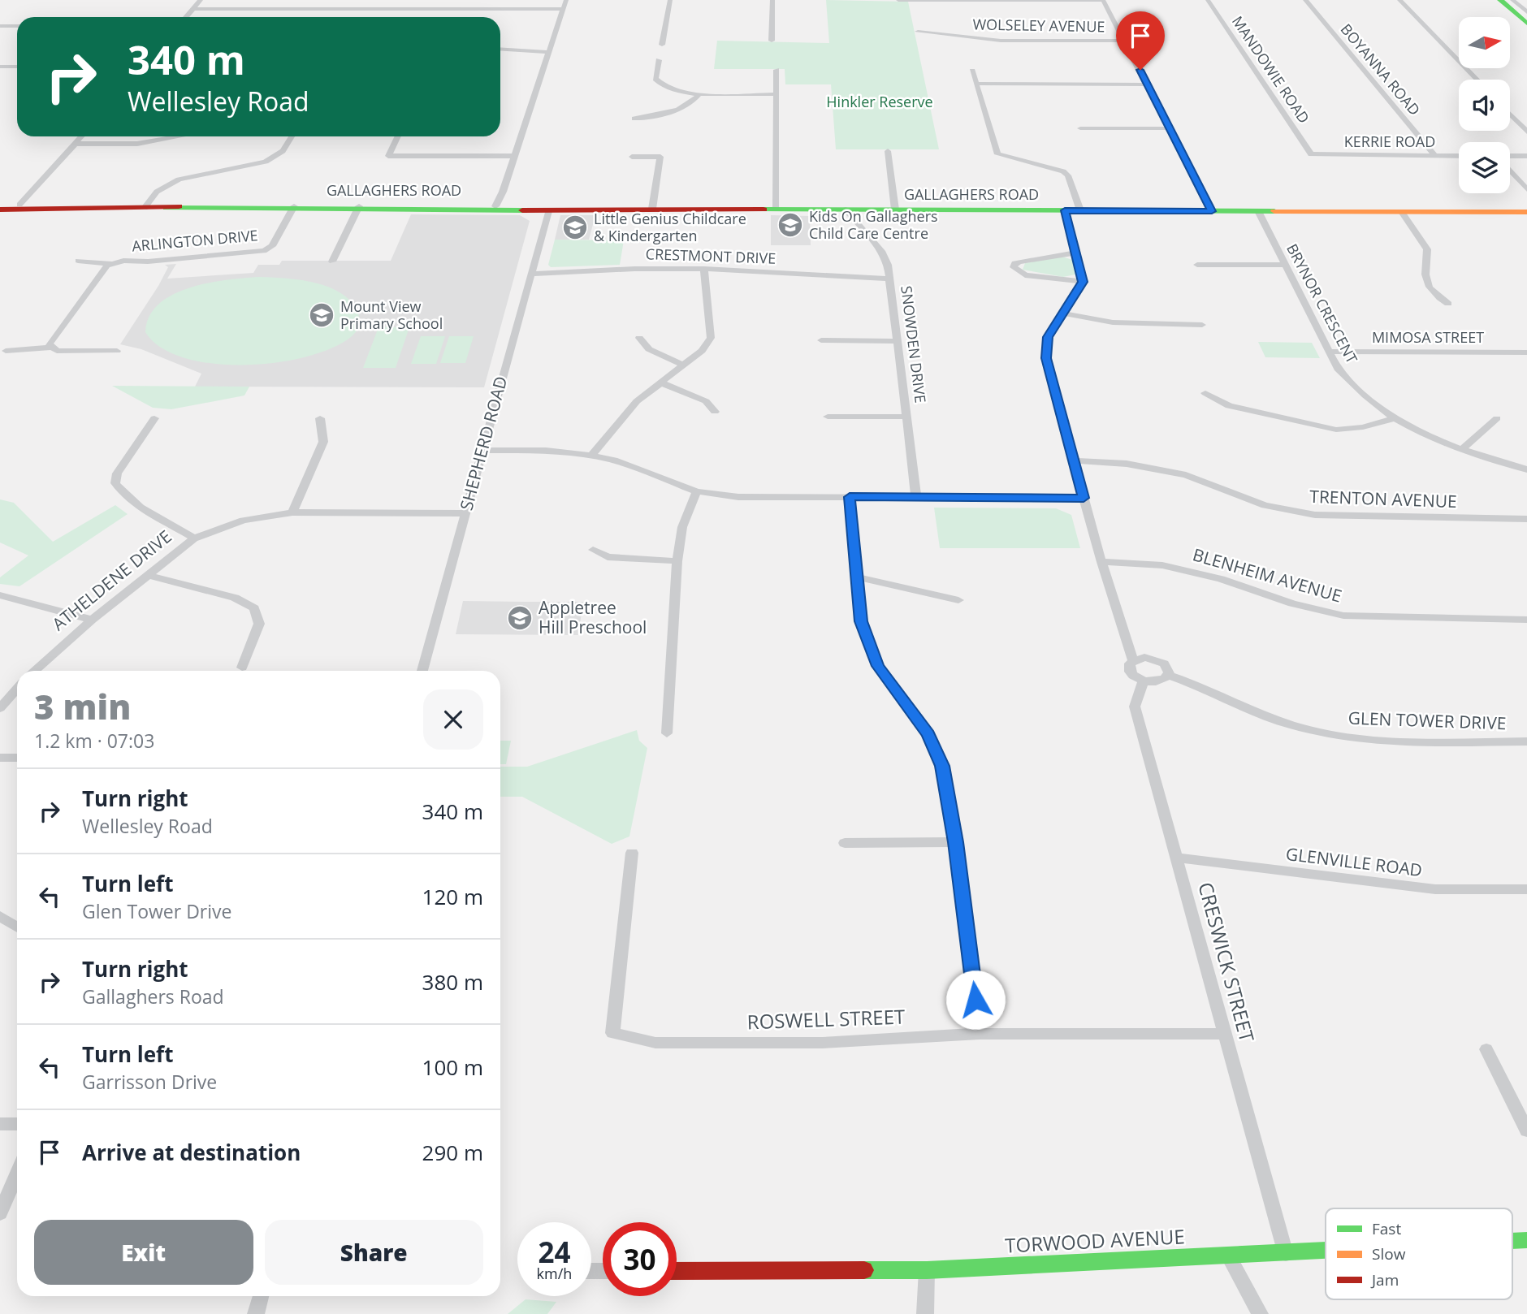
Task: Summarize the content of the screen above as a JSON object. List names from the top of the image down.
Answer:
{
  "streets": {
    "street": [
      "WOLSELEY AVENUE",
      "MANDOWIE ROAD",
      "BOYANNA ROAD",
      "KERRIE ROAD",
      "GALLAGHERS ROAD",
      "ARLINGTON DRIVE",
      "CRESTMONT DRIVE",
      "BRYNOR CRESCENT",
      "MIMOSA STREET",
      "SNOWDEN DRIVE",
      "SHEPHERD ROAD",
      "TRENTON AVENUE",
      "BLENHEIM AVENUE",
      "ATHELDENE DRIVE",
      "GLEN TOWER DRIVE",
      "GLENVILLE ROAD",
      "CRESWICK STREET",
      "ROSWELL STREET",
      "TORWOOD AVENUE"
    ]
  },
  "crossings": [
    ["MANDOWIE ROAD", "KERRIE ROAD"],
    ["BOYANNA ROAD", "KERRIE ROAD"],
    ["GALLAGHERS ROAD", "ARLINGTON DRIVE"],
    ["GALLAGHERS ROAD", "BRYNOR CRESCENT"],
    ["GALLAGHERS ROAD", "SNOWDEN DRIVE"],
    ["GALLAGHERS ROAD", "SHEPHERD ROAD"],
    ["CRESTMONT DRIVE", "SNOWDEN DRIVE"],
    ["CRESTMONT DRIVE", "SHEPHERD ROAD"],
    ["BRYNOR CRESCENT", "MIMOSA STREET"],
    ["SHEPHERD ROAD", "ATHELDENE DRIVE"],
    ["GLENVILLE ROAD", "CRESWICK STREET"],
    ["CRESWICK STREET", "ROSWELL STREET"],
    ["CRESWICK STREET", "TORWOOD AVENUE"]
  ],
  "parks": ["Hinkler Reserve"],
  "places": {
    "school or university": [
      "Kids On Gallaghers Child Care Centre",
      "Little Genius Childcare & Kindergarten",
      "Mount View Primary School",
      "Appletree Hill Preschool"
    ]
  },
  "legend": ["Fast", "Slow", "Jam"],
  "north": "right",
  "page": {
    "turn": ["340 m", "Wellesley Road"],
    "heading": ["3 min", "1.2 km · 07:03"],
    "list": [
      {
        "name": "Turn right",
        "note": "Wellesley Road",
        "value": "340 m"
      },
      {
        "name": "Turn left",
        "note": "Glen Tower Drive",
        "value": "120 m"
      },
      {
        "name": "Turn right",
        "note": "Gallaghers Road",
        "value": "380 m"
      },
      {
        "name": "Turn left",
        "note": "Garrisson Drive",
        "value": "100 m"
      },
      {
        "name": "Arrive at destination",
        "value": "290 m"
      }
    ],
    "buttons": ["Exit", "Share"],
    "speed": "24 km/h",
    "limit": "30"
  }
}
